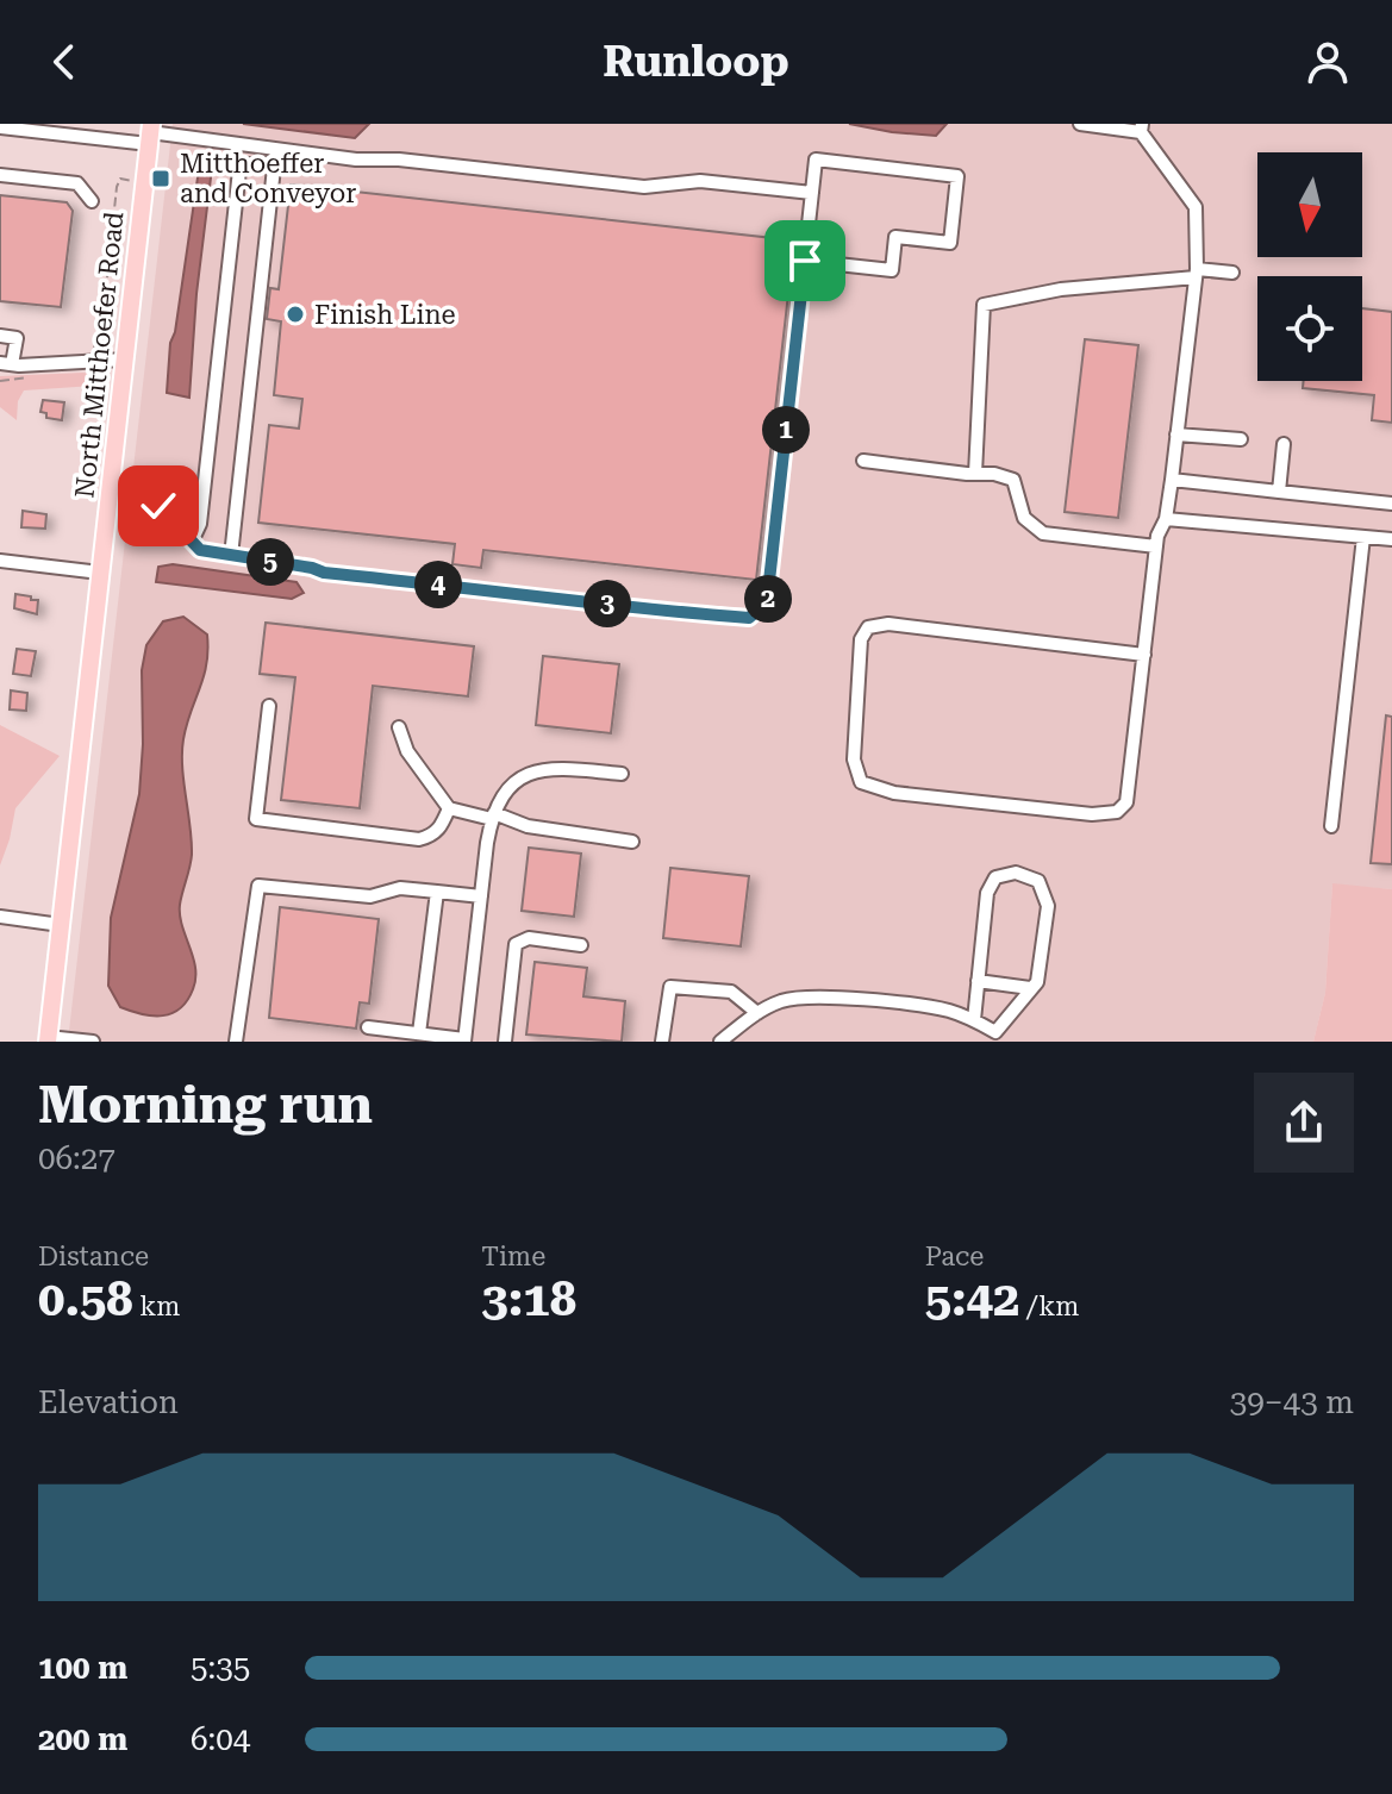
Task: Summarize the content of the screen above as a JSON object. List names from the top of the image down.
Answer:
{
  "streets": {
    "main road": ["North Mitthoefer Road"]
  },
  "places": {
    "transit": ["Mitthoeffer and Conveyor"],
    "other": ["Finish Line"]
  },
  "north": "bottom",
  "page": {
    "header": "Runloop",
    "pins": [
      "1",
      "5",
      "4",
      "2",
      "3"
    ],
    "heading": ["Morning run", "06:27"],
    "stats": [
      ["Distance", "0.58 km"],
      ["Time", "3:18"],
      ["Pace", "5:42 /km"]
    ],
    "chart": ["Elevation", "39–43 m"],
    "list": [
      {
        "name": "100 m",
        "note": "5:35"
      },
      {
        "name": "200 m",
        "note": "6:04"
      }
    ]
  }
}
